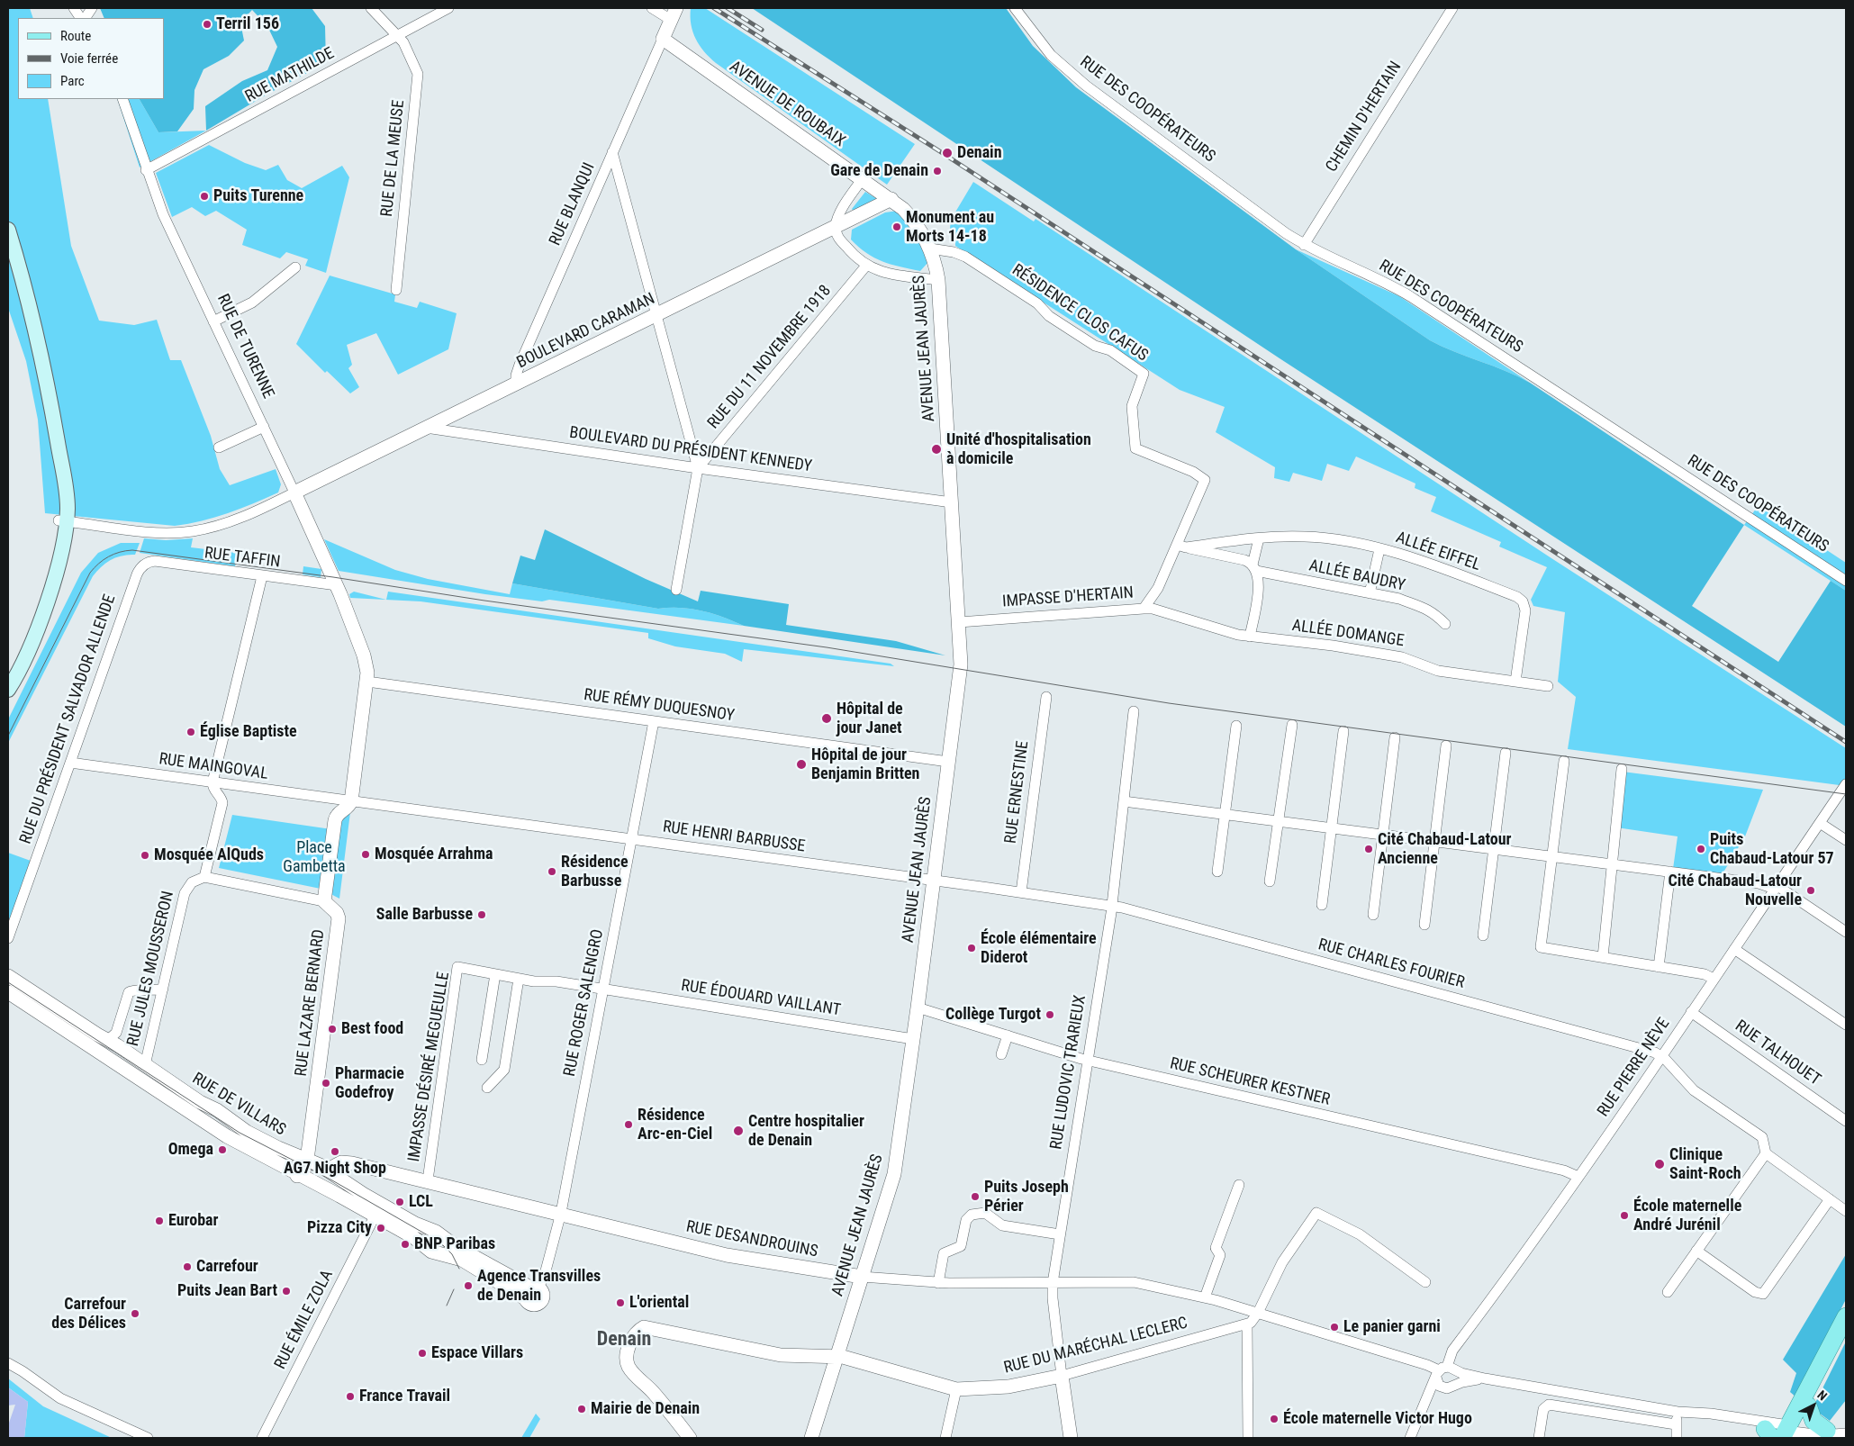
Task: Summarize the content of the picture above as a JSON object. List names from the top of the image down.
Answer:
{
  "streets": {
    "street": [
      "RUE MATHILDE",
      "AVENUE DE ROUBAIX",
      "RUE DES COOPÉRATEURS",
      "CHEMIN D'HERTAIN",
      "RUE DE LA MEUSE",
      "RUE BLANQUI",
      "RÉSIDENCE CLOS CAFUS",
      "BOULEVARD CARAMAN",
      "RUE DE TURENNE",
      "AVENUE JEAN JAURÈS",
      "RUE DU 11 NOVEMBRE 1918",
      "BOULEVARD DU PRÉSIDENT KENNEDY",
      "ALLÉE EIFFEL",
      "RUE TAFFIN",
      "ALLÉE BAUDRY",
      "IMPASSE D'HERTAIN",
      "ALLÉE DOMANGE",
      "RUE RÉMY DUQUESNOY",
      "RUE DU PRÉSIDENT SALVADOR ALLENDE",
      "RUE MAINGOVAL",
      "RUE ERNESTINE",
      "RUE HENRI BARBUSSE",
      "RUE CHARLES FOURIER",
      "RUE JULES MOUSSERON",
      "RUE ÉDOUARD VAILLANT",
      "RUE LAZARE BERNARD",
      "RUE ROGER SALENGRO",
      "RUE TALHOUET",
      "IMPASSE DÉSIRÉ MEGUEULLE",
      "RUE PIERRE NÈVE",
      "RUE LUDOVIC TRARIEUX",
      "RUE SCHEURER KESTNER",
      "RUE DE VILLARS",
      "RUE DESANDROUINS",
      "RUE ÉMILE ZOLA",
      "RUE DU MARÉCHAL LECLERC"
    ]
  },
  "crossings": [
    ["RUE MATHILDE", "RUE DE LA MEUSE"],
    ["RUE MATHILDE", "RUE DE TURENNE"],
    ["AVENUE DE ROUBAIX", "RUE BLANQUI"],
    ["AVENUE DE ROUBAIX", "BOULEVARD CARAMAN"],
    ["AVENUE DE ROUBAIX", "AVENUE JEAN JAURÈS"],
    ["RUE DES COOPÉRATEURS", "CHEMIN D'HERTAIN"],
    ["RUE BLANQUI", "BOULEVARD CARAMAN"],
    ["RÉSIDENCE CLOS CAFUS", "AVENUE JEAN JAURÈS"],
    ["RÉSIDENCE CLOS CAFUS", "IMPASSE D'HERTAIN"],
    ["BOULEVARD CARAMAN", "RUE DE TURENNE"],
    ["BOULEVARD CARAMAN", "AVENUE JEAN JAURÈS"],
    ["BOULEVARD CARAMAN", "BOULEVARD DU PRÉSIDENT KENNEDY"],
    ["RUE DE TURENNE", "RUE TAFFIN"],
    ["RUE DE TURENNE", "RUE RÉMY DUQUESNOY"],
    ["AVENUE JEAN JAURÈS", "BOULEVARD DU PRÉSIDENT KENNEDY"],
    ["AVENUE JEAN JAURÈS", "IMPASSE D'HERTAIN"],
    ["AVENUE JEAN JAURÈS", "RUE RÉMY DUQUESNOY"],
    ["AVENUE JEAN JAURÈS", "RUE HENRI BARBUSSE"],
    ["AVENUE JEAN JAURÈS", "RUE ÉDOUARD VAILLANT"],
    ["AVENUE JEAN JAURÈS", "RUE SCHEURER KESTNER"],
    ["AVENUE JEAN JAURÈS", "RUE DESANDROUINS"],
    ["AVENUE JEAN JAURÈS", "RUE DU MARÉCHAL LECLERC"],
    ["RUE DU 11 NOVEMBRE 1918", "BOULEVARD DU PRÉSIDENT KENNEDY"],
    ["ALLÉE EIFFEL", "ALLÉE BAUDRY"],
    ["ALLÉE EIFFEL", "IMPASSE D'HERTAIN"],
    ["ALLÉE EIFFEL", "ALLÉE DOMANGE"],
    ["RUE TAFFIN", "RUE DU PRÉSIDENT SALVADOR ALLENDE"],
    ["ALLÉE BAUDRY", "IMPASSE D'HERTAIN"],
    ["IMPASSE D'HERTAIN", "ALLÉE DOMANGE"],
    ["RUE RÉMY DUQUESNOY", "RUE ROGER SALENGRO"],
    ["RUE DU PRÉSIDENT SALVADOR ALLENDE", "RUE MAINGOVAL"],
    ["RUE MAINGOVAL", "RUE HENRI BARBUSSE"],
    ["RUE ERNESTINE", "RUE HENRI BARBUSSE"],
    ["RUE HENRI BARBUSSE", "RUE CHARLES FOURIER"],
    ["RUE HENRI BARBUSSE", "RUE ROGER SALENGRO"],
    ["RUE HENRI BARBUSSE", "RUE LUDOVIC TRARIEUX"],
    ["RUE CHARLES FOURIER", "RUE PIERRE NÈVE"],
    ["RUE CHARLES FOURIER", "RUE LUDOVIC TRARIEUX"],
    ["RUE JULES MOUSSERON", "RUE DE VILLARS"],
    ["RUE ÉDOUARD VAILLANT", "RUE ROGER SALENGRO"],
    ["RUE ÉDOUARD VAILLANT", "IMPASSE DÉSIRÉ MEGUEULLE"],
    ["RUE LAZARE BERNARD", "RUE DE VILLARS"],
    ["RUE ROGER SALENGRO", "IMPASSE DÉSIRÉ MEGUEULLE"],
    ["RUE ROGER SALENGRO", "RUE DE VILLARS"],
    ["RUE ROGER SALENGRO", "RUE DESANDROUINS"],
    ["RUE TALHOUET", "RUE PIERRE NÈVE"],
    ["IMPASSE DÉSIRÉ MEGUEULLE", "RUE DESANDROUINS"],
    ["RUE PIERRE NÈVE", "RUE SCHEURER KESTNER"],
    ["RUE LUDOVIC TRARIEUX", "RUE SCHEURER KESTNER"],
    ["RUE LUDOVIC TRARIEUX", "RUE DESANDROUINS"],
    ["RUE LUDOVIC TRARIEUX", "RUE DU MARÉCHAL LECLERC"],
    ["RUE DE VILLARS", "RUE DESANDROUINS"],
    ["RUE DE VILLARS", "RUE ÉMILE ZOLA"]
  ],
  "districts": ["Denain"],
  "parks": ["Place Gambetta"],
  "places": [
    "Terril 156",
    "Denain",
    "Gare de Denain",
    "Puits Turenne",
    "Monument au Morts 14-18",
    "Unité d'hospitalisation à domicile",
    "Hôpital de jour Janet",
    "Église Baptiste",
    "Hôpital de jour Benjamin Britten",
    "Cité Chabaud-Latour Ancienne",
    "Puits Chabaud-Latour 57",
    "Mosquée Arrahma",
    "Mosquée AlQuds",
    "Résidence Barbusse",
    "Cité Chabaud-Latour Nouvelle",
    "Salle Barbusse",
    "École élémentaire Diderot",
    "Collège Turgot",
    "Best food",
    "Pharmacie Godefroy",
    "Résidence Arc-en-Ciel",
    "Centre hospitalier de Denain",
    "Omega",
    "AG7 Night Shop",
    "Clinique Saint-Roch",
    "Puits Joseph Périer",
    "LCL",
    "École maternelle André Jurénil",
    "Eurobar",
    "Pizza City",
    "BNP Paribas",
    "Carrefour",
    "Agence Transvilles de Denain",
    "Puits Jean Bart",
    "L'oriental",
    "Carrefour des Délices",
    "Le panier garni",
    "Espace Villars",
    "France Travail",
    "Mairie de Denain",
    "École maternelle Victor Hugo"
  ],
  "legend": ["Route", "Voie ferrée", "Parc"],
  "north": "top right"
}
